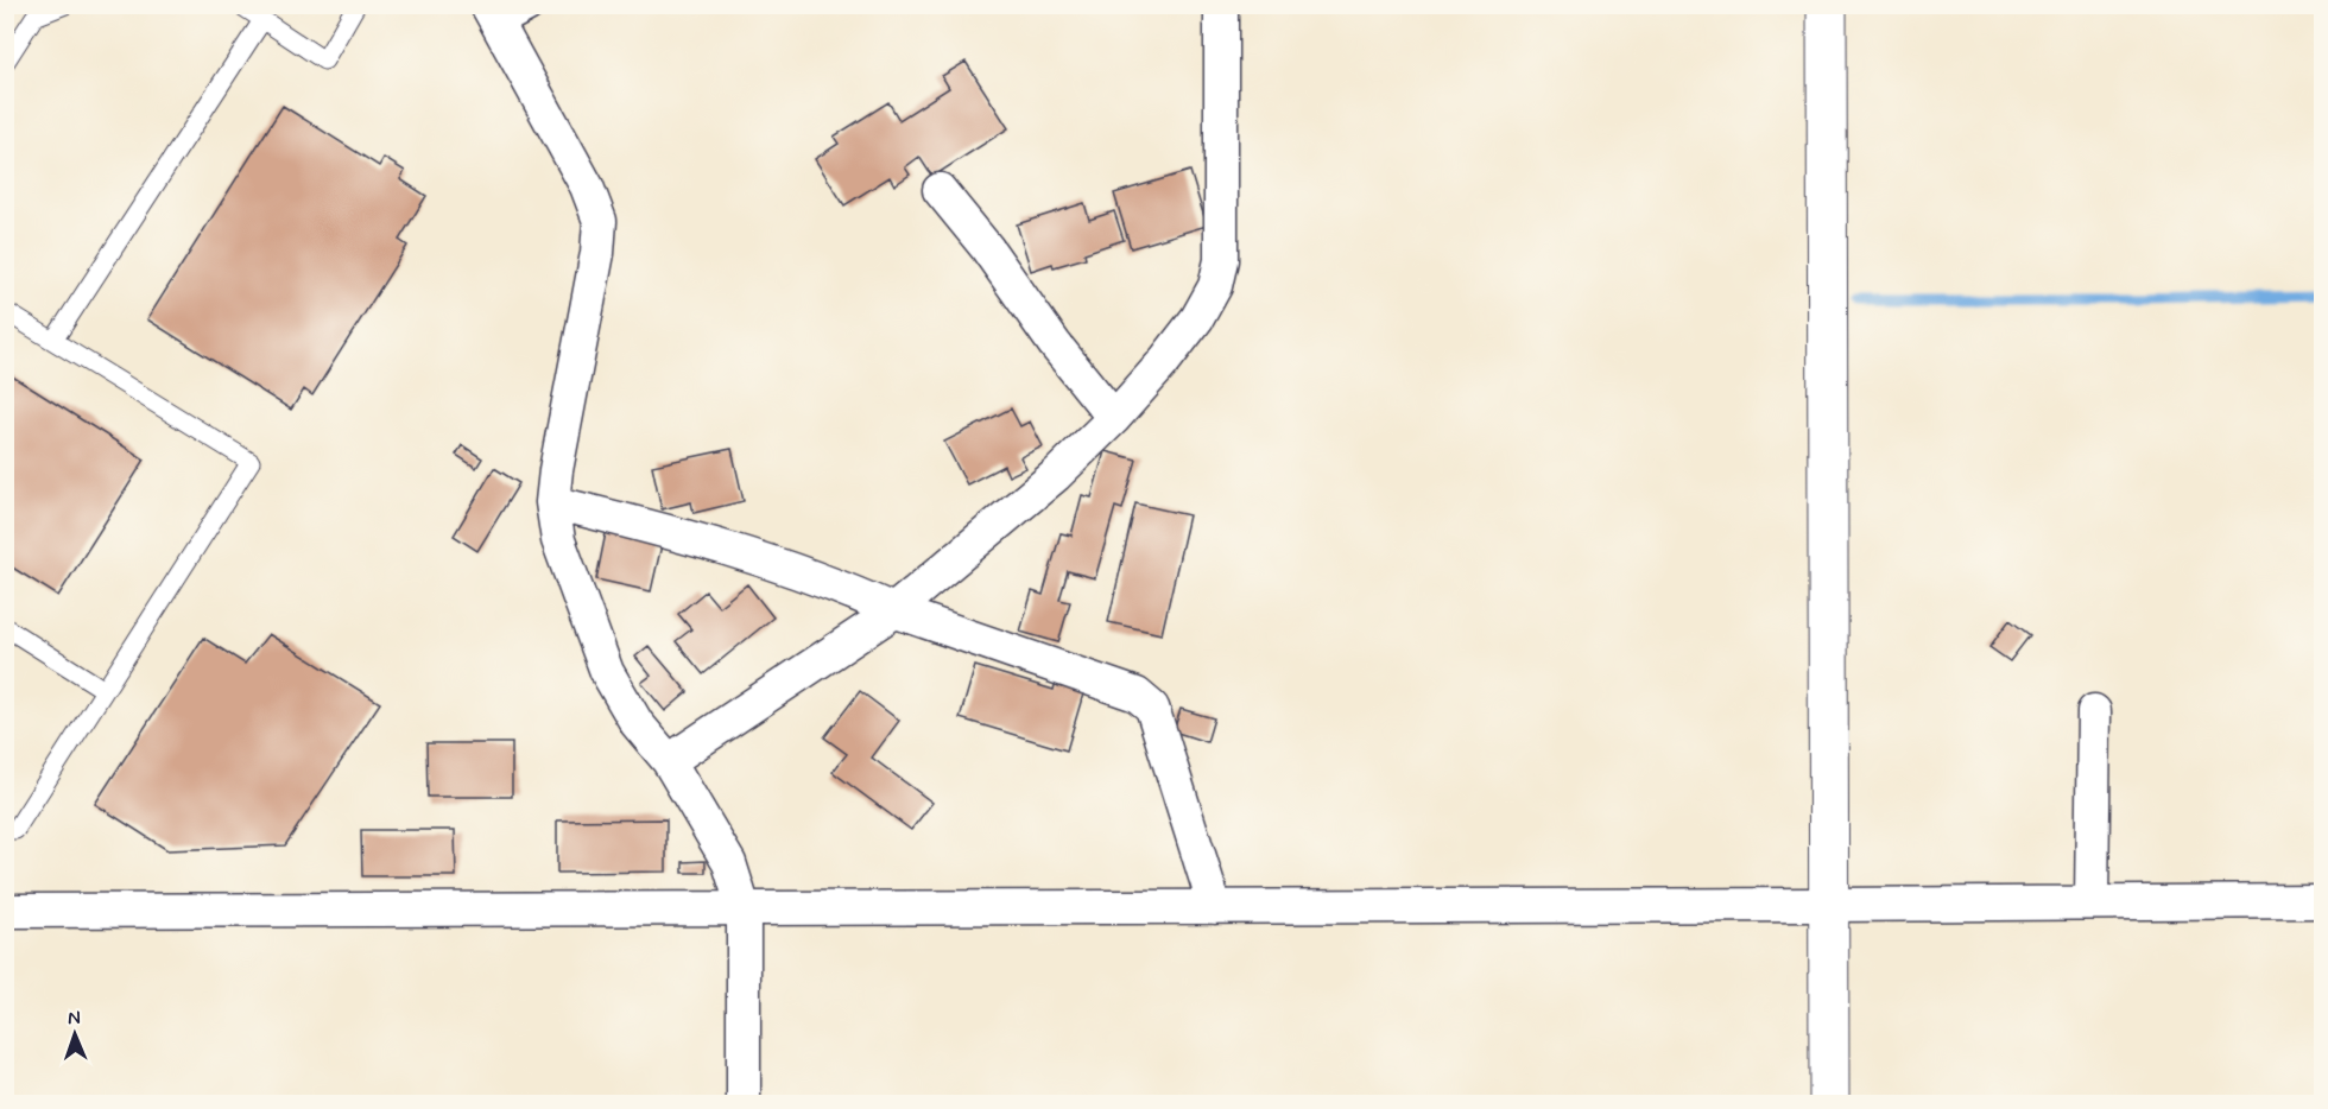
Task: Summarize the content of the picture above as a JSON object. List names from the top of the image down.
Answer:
{
  "north": "top"
}
